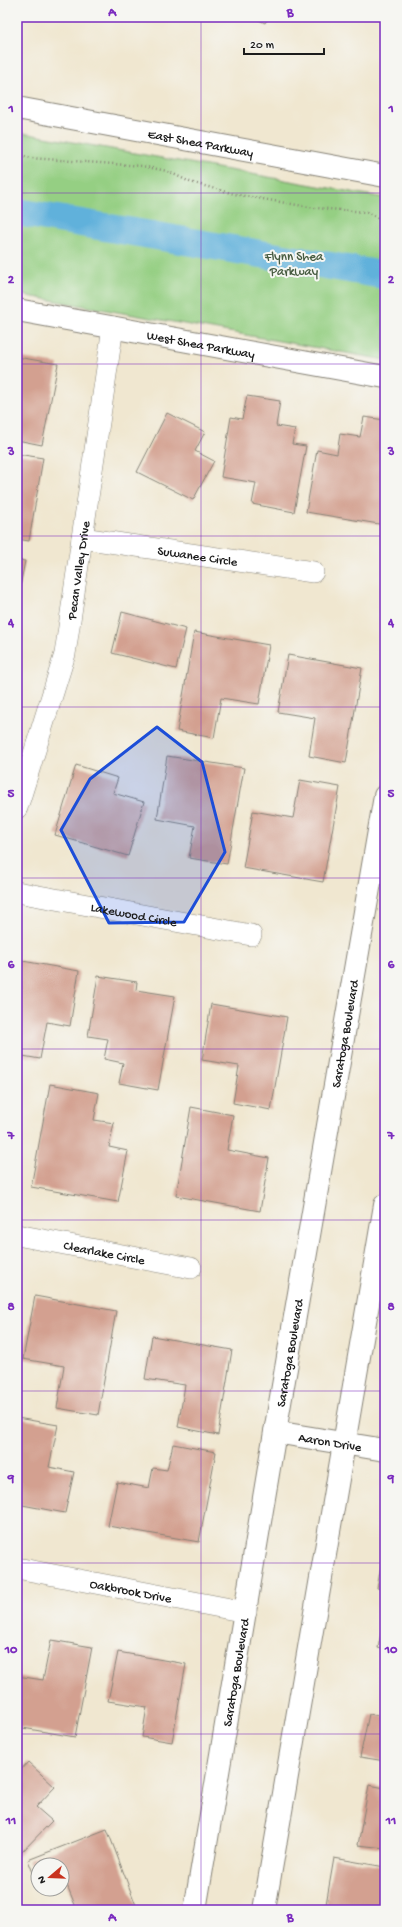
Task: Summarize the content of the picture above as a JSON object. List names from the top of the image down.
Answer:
{
  "streets": {
    "main road": [
      "East Shea Parkway",
      "West Shea Parkway",
      "Saratoga Boulevard",
      "Aaron Drive"
    ],
    "street": [
      "Suwanee Circle",
      "Pecan Valley Drive",
      "Lakewood Circle",
      "Clearlake Circle",
      "Oakbrook Drive"
    ]
  },
  "crossings": [
    ["West Shea Parkway", "Pecan Valley Drive"],
    ["Suwanee Circle", "Pecan Valley Drive"],
    ["Saratoga Boulevard", "Aaron Drive"],
    ["Saratoga Boulevard", "Oakbrook Drive"]
  ],
  "parks": ["Flynn Shea Parkway"],
  "scale_bar": "20 m",
  "north": "left",
  "grid": {
    "columns": ["A", "B"],
    "rows": [
      "1",
      "2",
      "3",
      "4",
      "5",
      "6",
      "7",
      "8",
      "9",
      "10",
      "11"
    ]
  }
}
